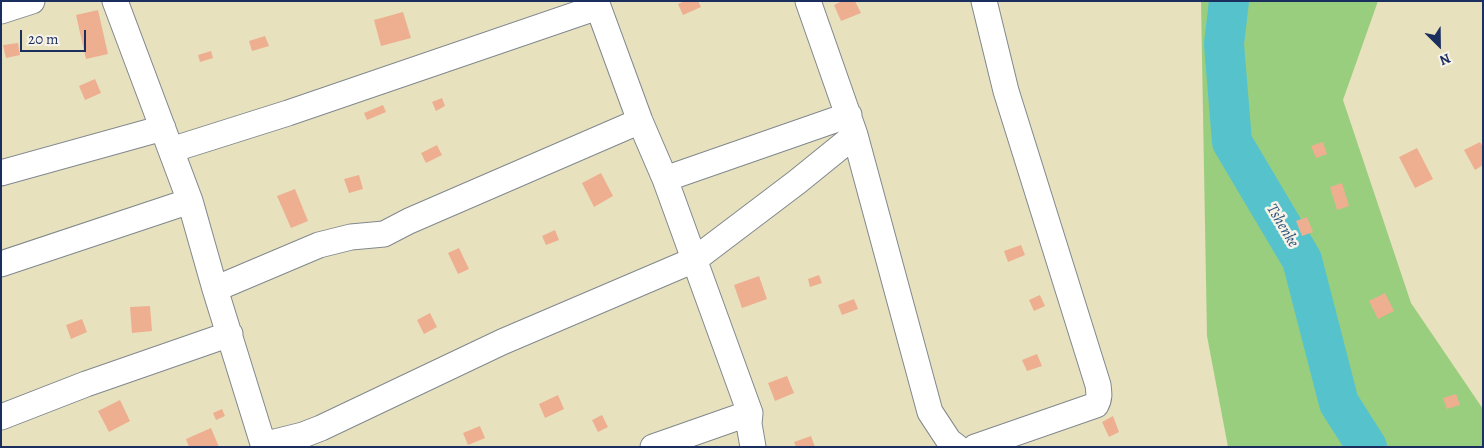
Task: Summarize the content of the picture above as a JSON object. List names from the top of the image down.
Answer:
{
  "water": ["Tshenke"],
  "scale_bar": "20 m",
  "north": "bottom right"
}
